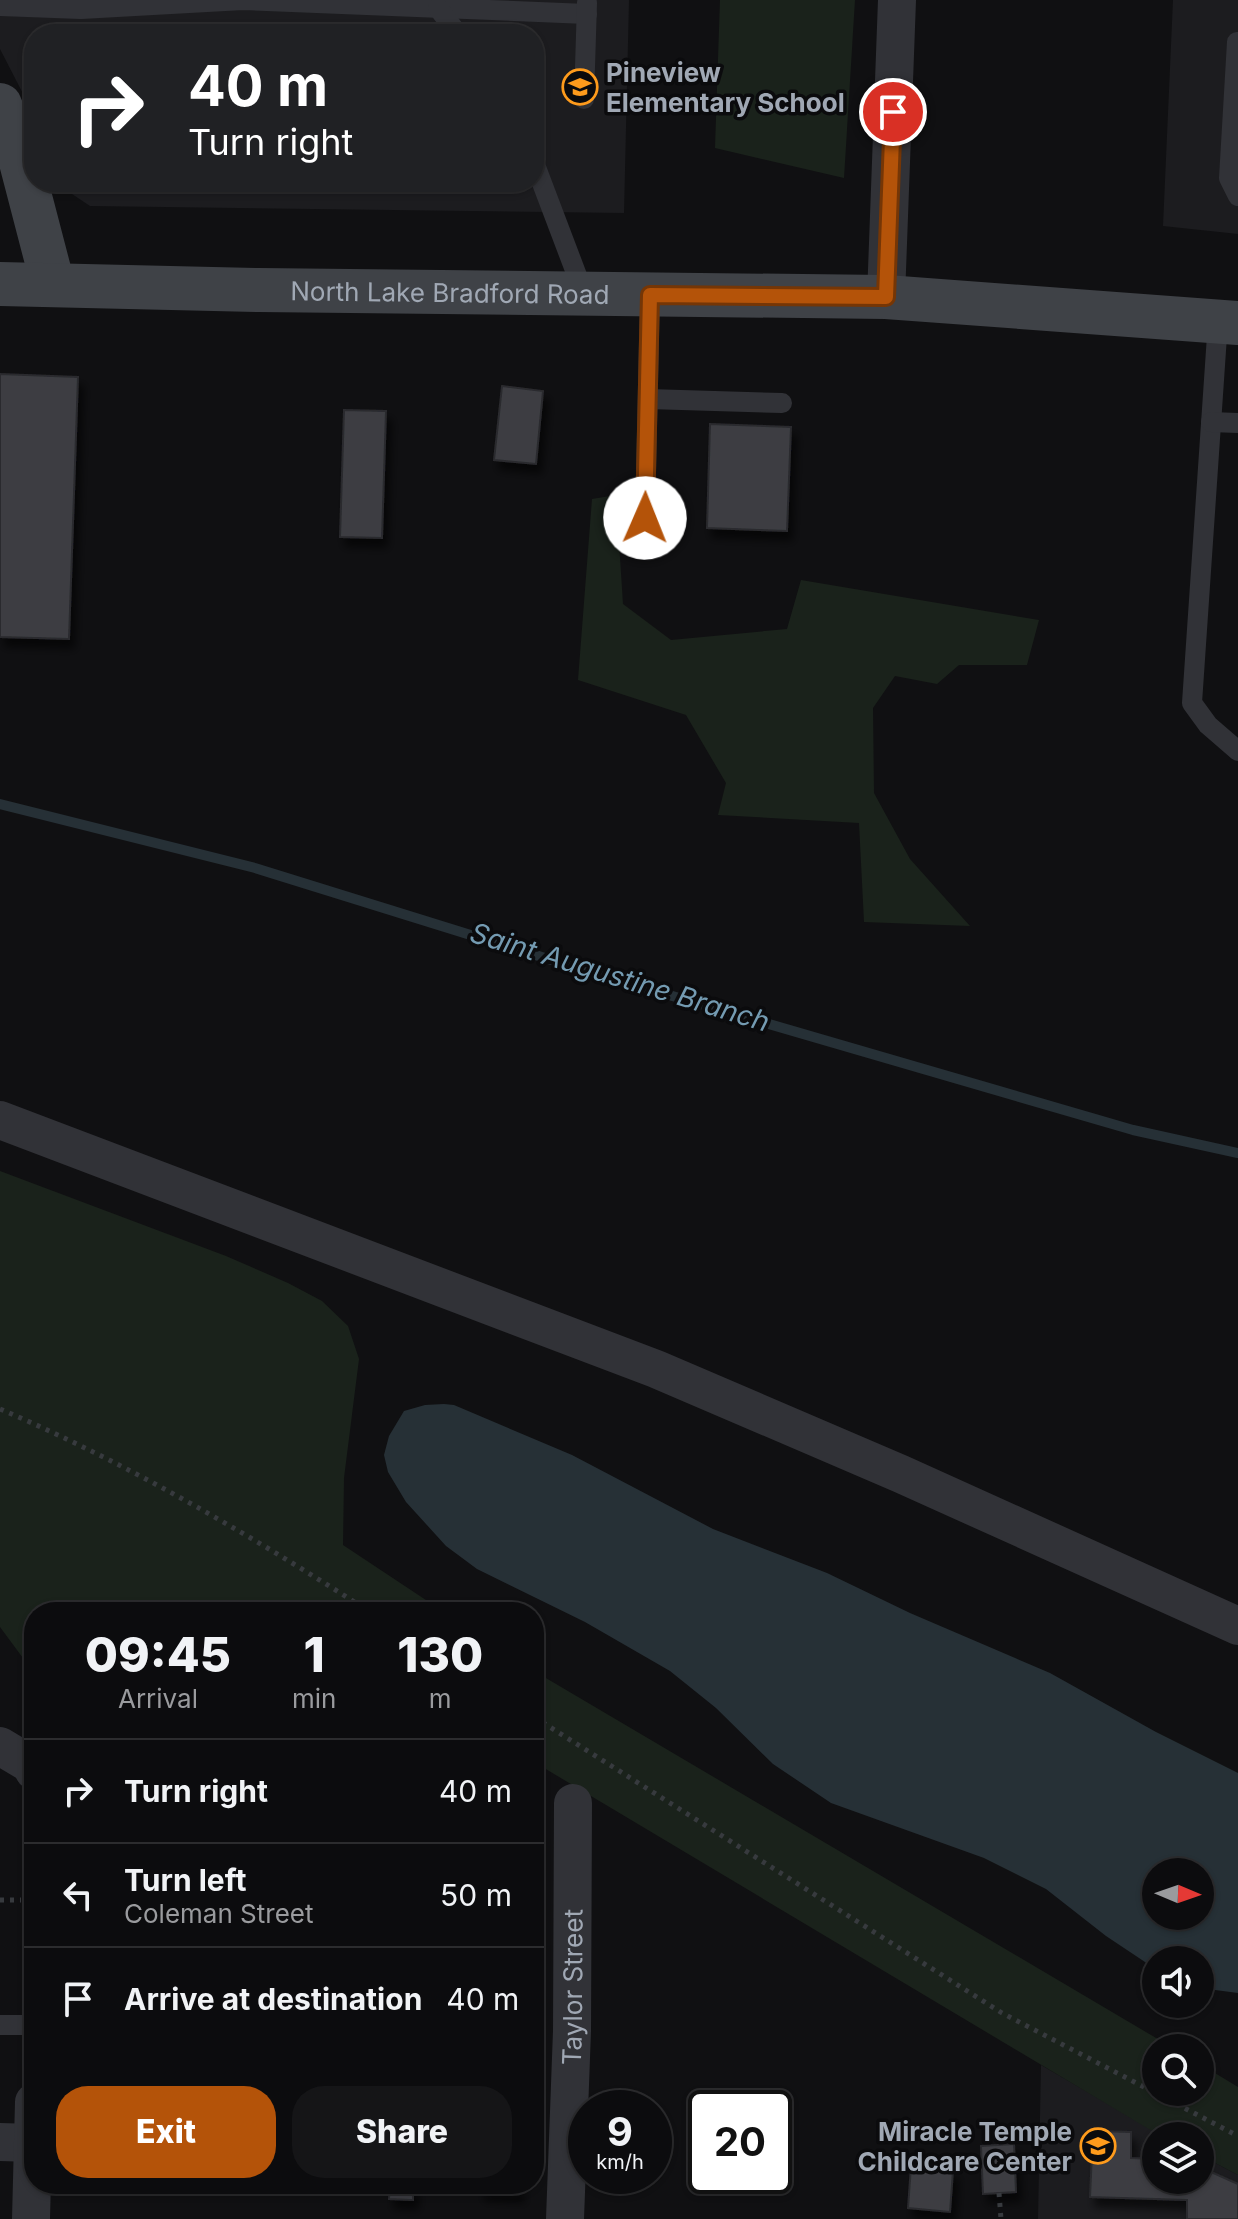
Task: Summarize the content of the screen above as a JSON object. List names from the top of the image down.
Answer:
{
  "streets": {
    "main road": ["North Lake Bradford Road"],
    "street": ["Taylor Street"]
  },
  "water": ["Saint Augustine Branch"],
  "places": {
    "school or university": ["Pineview Elementary School", "Miracle Temple Childcare Center"]
  },
  "north": "right",
  "page": {
    "turn": ["40 m", "Turn right"],
    "eta": [
      "09:45",
      "Arrival",
      "1",
      "min",
      "130",
      "m"
    ],
    "list": [
      {
        "name": "Turn right",
        "value": "40 m"
      },
      {
        "name": "Turn left",
        "note": "Coleman Street",
        "value": "50 m"
      },
      {
        "name": "Arrive at destination",
        "value": "40 m"
      }
    ],
    "buttons": ["Exit", "Share"],
    "speed": "9 km/h",
    "limit": "20"
  }
}
